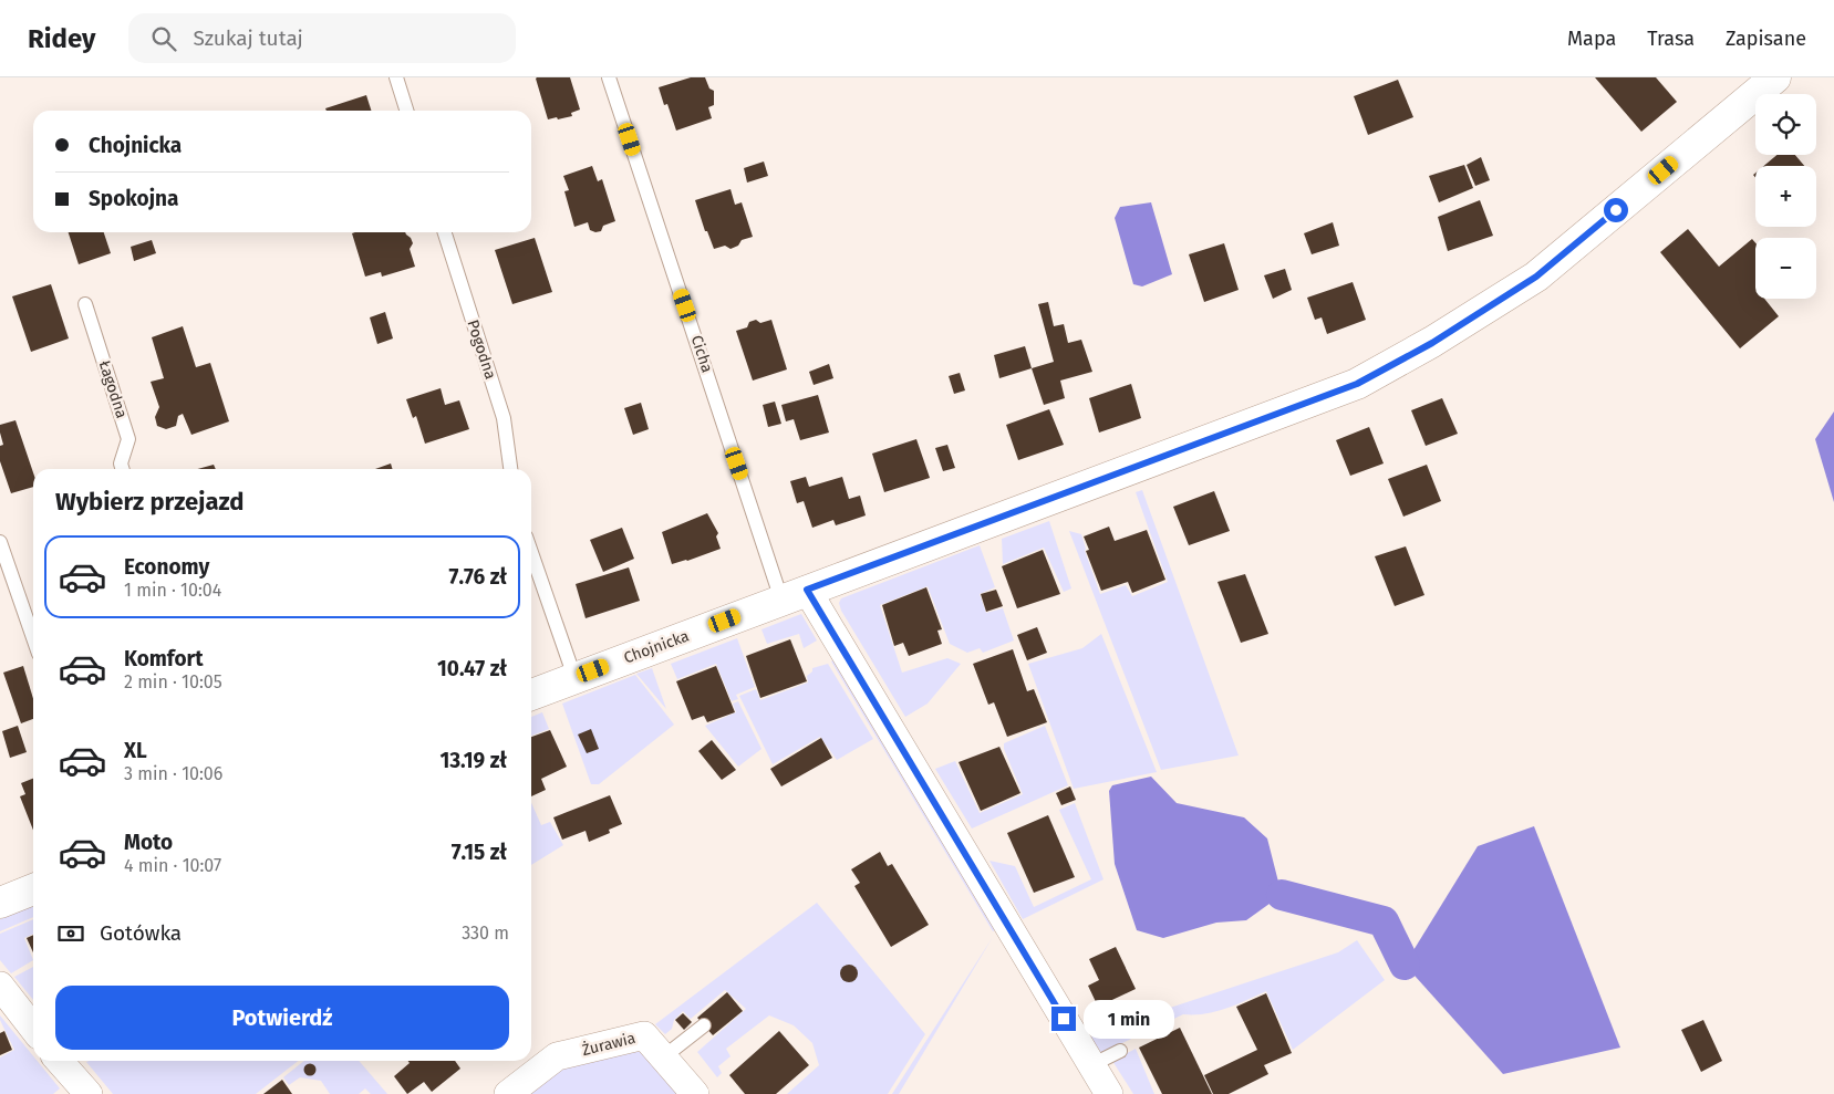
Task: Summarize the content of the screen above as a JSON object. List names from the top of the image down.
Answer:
{
  "streets": {
    "street": ["Chojnicka", "Żurawia"],
    "lane": ["Pogodna", "Cicha", "Łagodna"]
  },
  "crossings": [
    ["Cicha", "Chojnicka"]
  ],
  "page": {
    "header": "Ridey",
    "search": "Szukaj tutaj",
    "nav": ["Mapa", "Trasa", "Zapisane"],
    "map_buttons": ["+", "−"],
    "banner": ["Chojnicka", "Spokojna"],
    "heading": "Wybierz przejazd",
    "list": [
      {
        "name": "Economy",
        "note": "1 min · 10:04",
        "value": "7.76 zł"
      },
      {
        "name": "Komfort",
        "note": "2 min · 10:05",
        "value": "10.47 zł"
      },
      {
        "name": "XL",
        "note": "3 min · 10:06",
        "value": "13.19 zł"
      },
      {
        "name": "Moto",
        "note": "4 min · 10:07",
        "value": "7.15 zł"
      }
    ],
    "pay": ["Gotówka", "330 m"],
    "buttons": "Potwierdź",
    "bubble": "1 min"
  }
}
